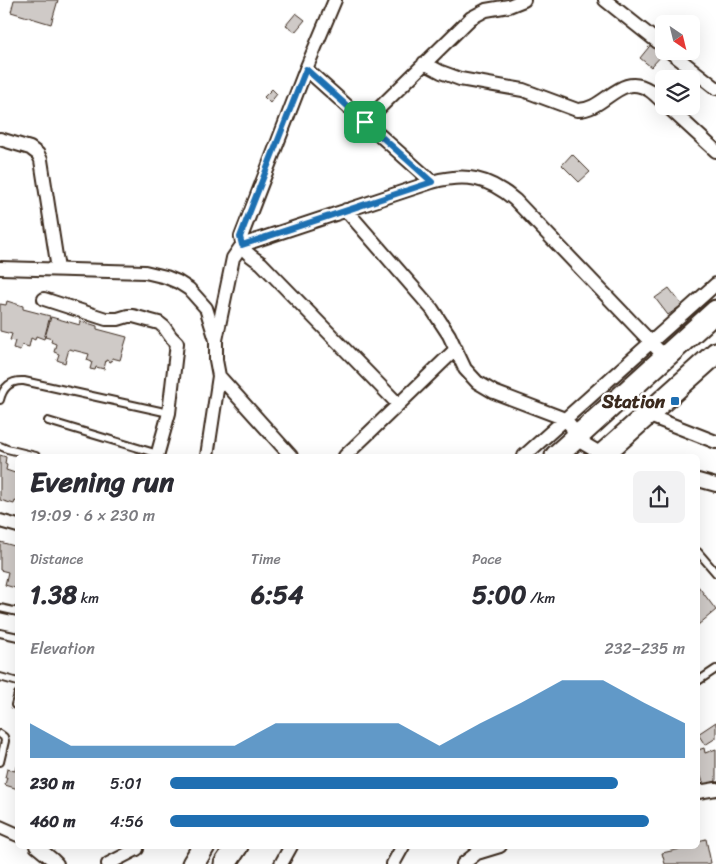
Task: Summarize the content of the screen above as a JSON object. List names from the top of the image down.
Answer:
{
  "places": {
    "transit": ["Station"]
  },
  "north": "bottom right",
  "page": {
    "heading": ["Evening run", "19:09 · 6 × 230 m"],
    "stats": [
      ["Distance", "1.38 km"],
      ["Time", "6:54"],
      ["Pace", "5:00 /km"]
    ],
    "chart": ["Elevation", "232–235 m"],
    "list": [
      {
        "name": "230 m",
        "note": "5:01"
      },
      {
        "name": "460 m",
        "note": "4:56"
      }
    ]
  }
}
